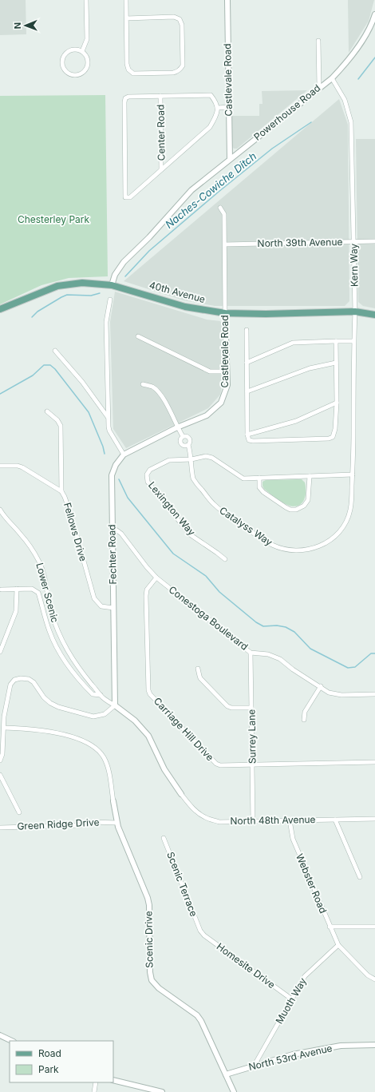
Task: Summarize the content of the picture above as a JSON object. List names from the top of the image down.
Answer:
{
  "streets": {
    "main road": ["40th Avenue"],
    "street": [
      "Castlevale Road",
      "Powerhouse Road",
      "Center Road",
      "North 39th Avenue",
      "Kern Way",
      "Lexington Way",
      "Catalyss Way",
      "Fellows Drive",
      "Fechter Road",
      "Lower Scenic",
      "Conestoga Boulevard",
      "Carriage Hill Drive",
      "Surrey Lane",
      "North 48th Avenue",
      "Green Ridge Drive",
      "Webster Road",
      "Scenic Terrace",
      "Scenic Drive",
      "Homesite Drive",
      "Muoth Way",
      "North 53rd Avenue"
    ]
  },
  "crossings": [
    ["Castlevale Road", "Powerhouse Road"],
    ["Castlevale Road", "North 39th Avenue"],
    ["Castlevale Road", "40th Avenue"],
    ["Castlevale Road", "Catalyss Way"],
    ["Castlevale Road", "Fechter Road"],
    ["Powerhouse Road", "Kern Way"],
    ["Powerhouse Road", "40th Avenue"],
    ["North 39th Avenue", "Kern Way"],
    ["Kern Way", "40th Avenue"],
    ["Kern Way", "Catalyss Way"],
    ["Lexington Way", "Catalyss Way"],
    ["Fellows Drive", "Fechter Road"],
    ["Fechter Road", "Lower Scenic"],
    ["Fechter Road", "Conestoga Boulevard"],
    ["Conestoga Boulevard", "Carriage Hill Drive"],
    ["Conestoga Boulevard", "Surrey Lane"],
    ["Carriage Hill Drive", "Surrey Lane"],
    ["Surrey Lane", "North 48th Avenue"],
    ["North 48th Avenue", "Webster Road"],
    ["Green Ridge Drive", "Scenic Drive"],
    ["Webster Road", "Muoth Way"],
    ["Scenic Terrace", "Homesite Drive"],
    ["Scenic Drive", "North 53rd Avenue"],
    ["Homesite Drive", "Muoth Way"],
    ["Muoth Way", "North 53rd Avenue"]
  ],
  "water": ["Naches-Cowiche Ditch"],
  "parks": ["Chesterley Park"],
  "legend": ["Road", "Park"],
  "north": "left"
}
